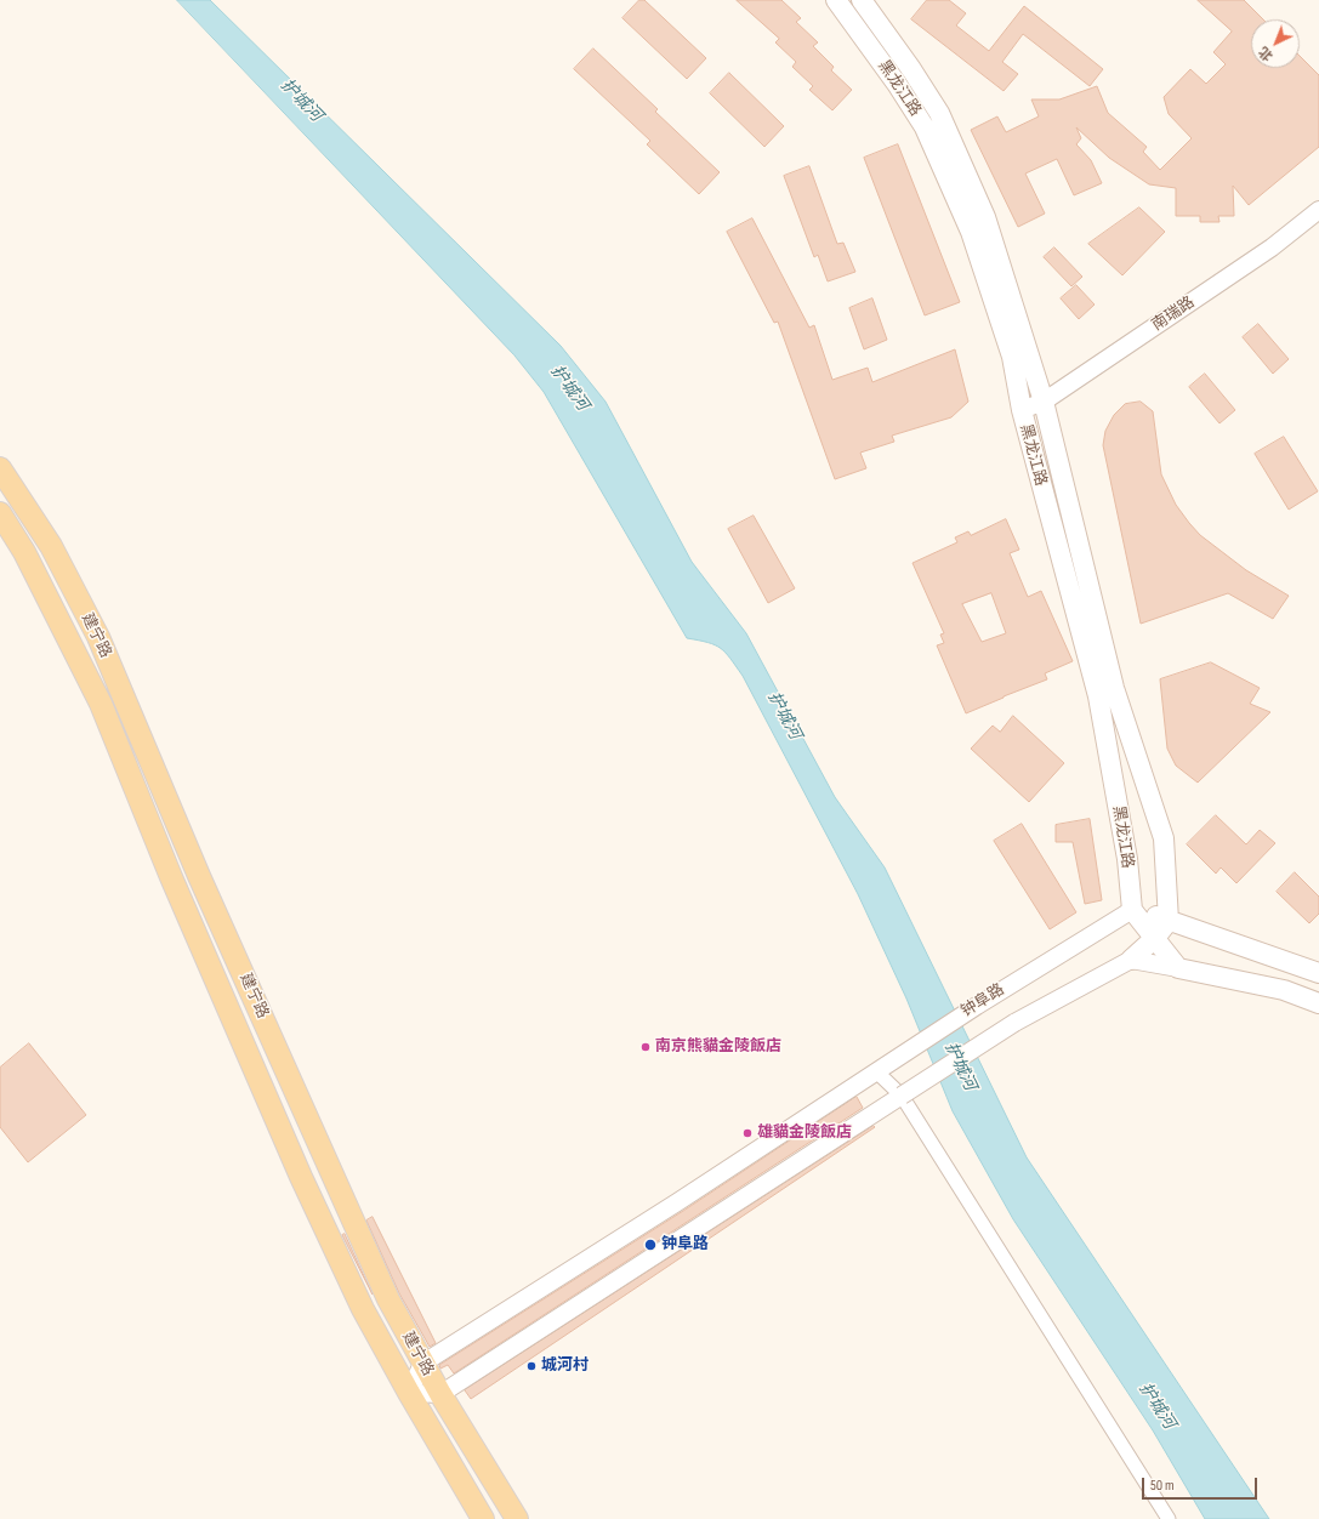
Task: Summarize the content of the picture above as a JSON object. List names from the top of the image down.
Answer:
{
  "streets": {
    "main road": ["黑龙江路", "建宁路"],
    "street": ["南瑞路", "钟阜路"]
  },
  "crossings": [
    ["黑龙江路", "南瑞路"],
    ["黑龙江路", "钟阜路"],
    ["建宁路", "钟阜路"]
  ],
  "water": ["护城河"],
  "places": [
    "南京熊貓金陵飯店",
    "雄貓金陵飯店",
    "钟阜路",
    "城河村"
  ],
  "scale_bar": "50 m",
  "north": "bottom left"
}
